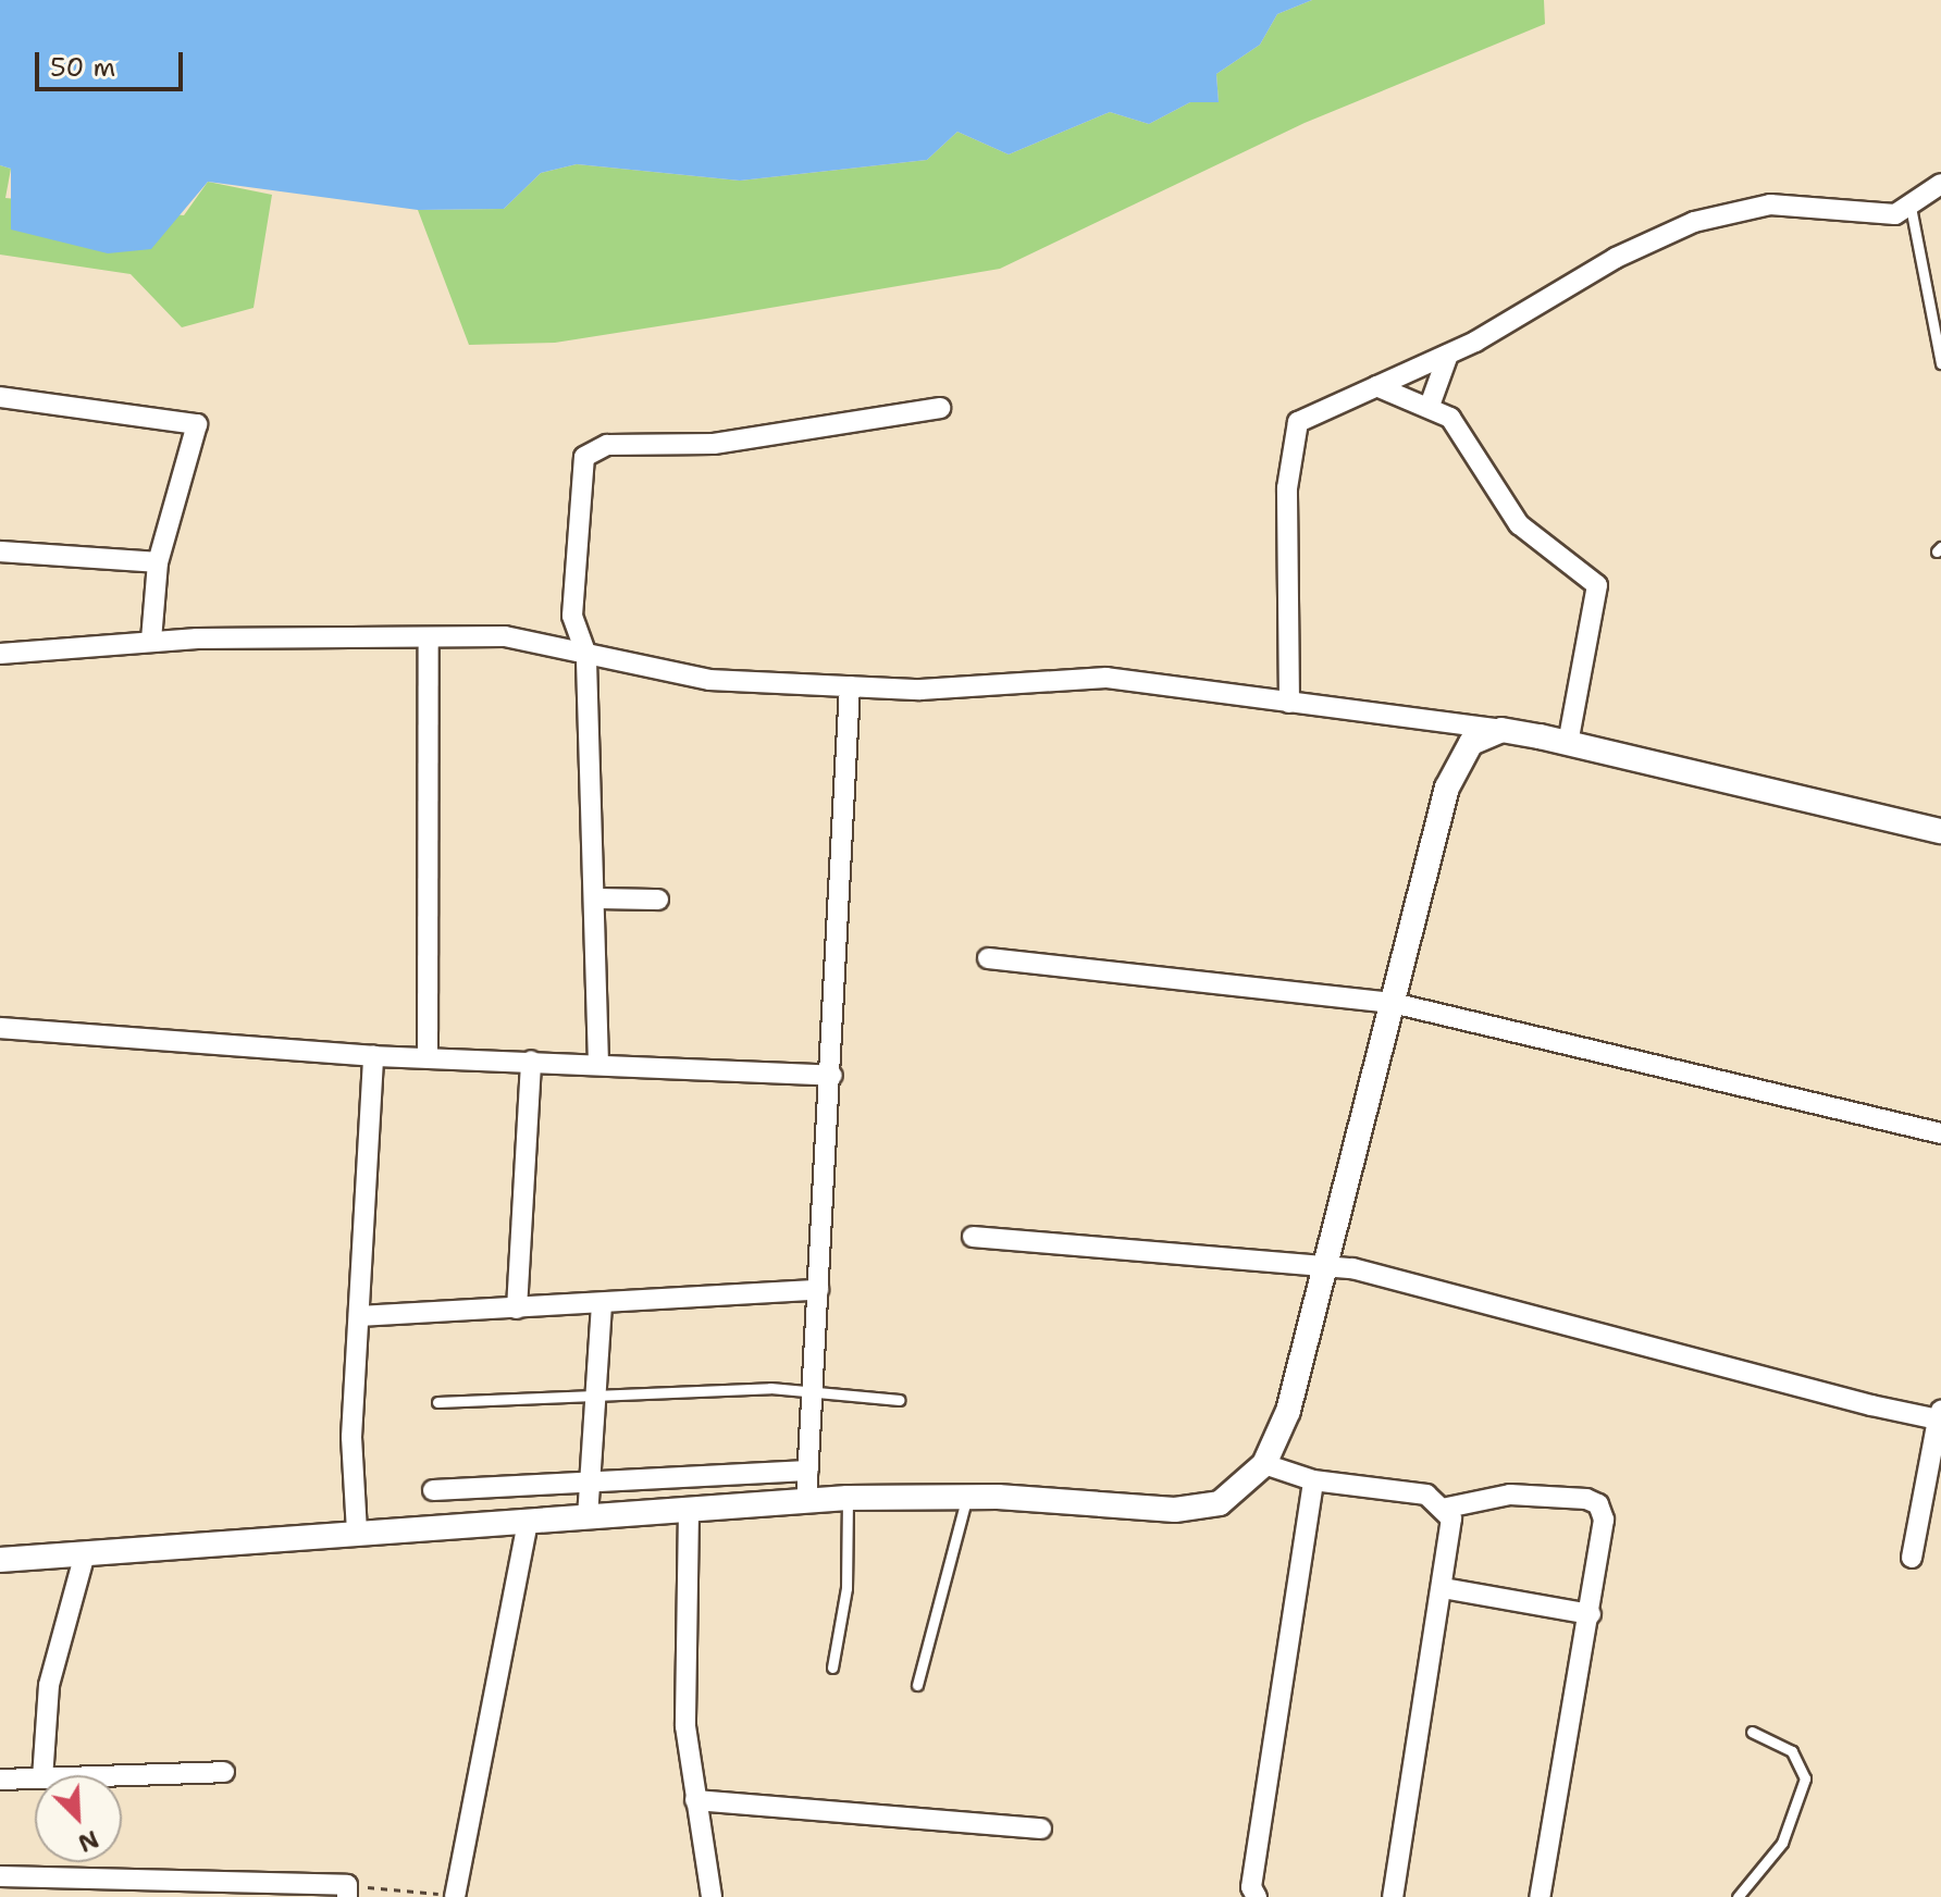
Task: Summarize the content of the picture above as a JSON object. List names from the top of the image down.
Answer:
{
  "scale_bar": "50 m",
  "north": "bottom right"
}
